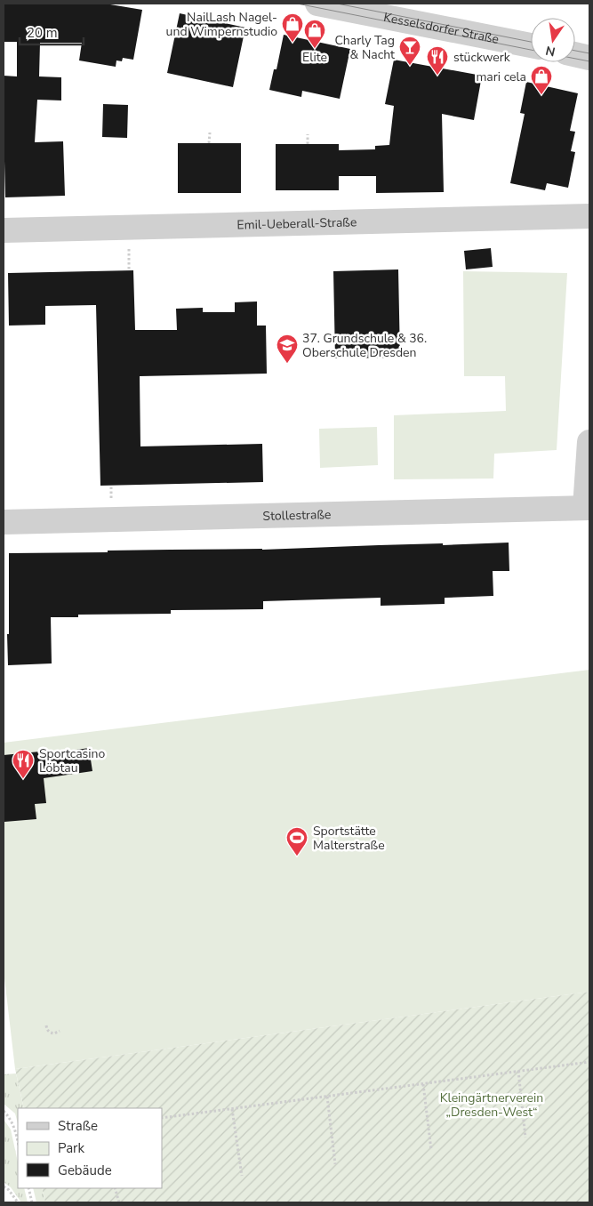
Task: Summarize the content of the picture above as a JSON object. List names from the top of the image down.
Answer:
{
  "streets": {
    "street": ["Kesselsdorfer Straße", "Emil-Ueberall-Straße", "Stollestraße"]
  },
  "parks": ["Kleingärtnerverein „Dresden-West“"],
  "places": {
    "shop": ["NailLash Nagel- und Wimpernstudio", "Elite", "mari cela"],
    "bar": ["Charly Tag & Nacht"],
    "restaurant": ["stückwerk", "Sportcasino Löbtau"],
    "school or university": ["37. Grundschule & 36. Oberschule Dresden"],
    "sports": ["Sportstätte Malterstraße"]
  },
  "legend": ["Straße", "Park", "Gebäude"],
  "scale_bar": "20 m",
  "north": "bottom"
}
